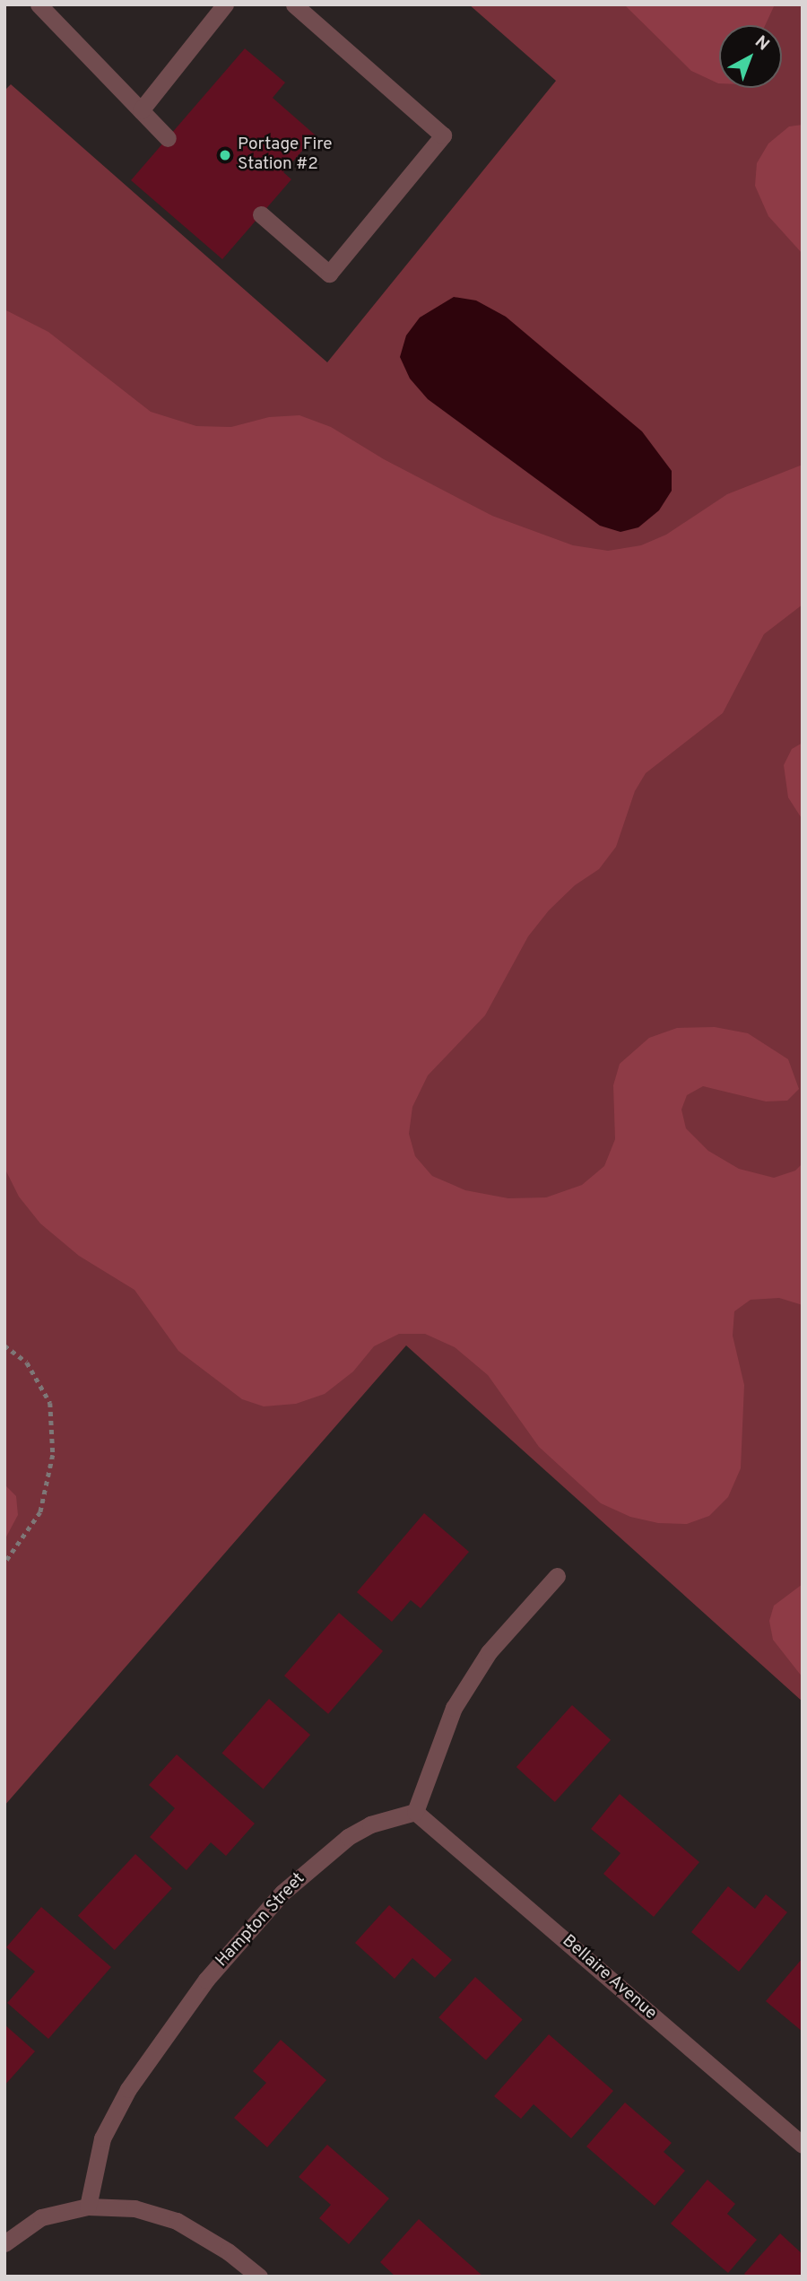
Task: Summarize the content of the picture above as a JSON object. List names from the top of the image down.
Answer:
{
  "streets": {
    "street": ["Hampton Street", "Bellaire Avenue"]
  },
  "crossings": [
    ["Hampton Street", "Bellaire Avenue"]
  ],
  "places": ["Portage Fire Station #2"],
  "north": "top right"
}
